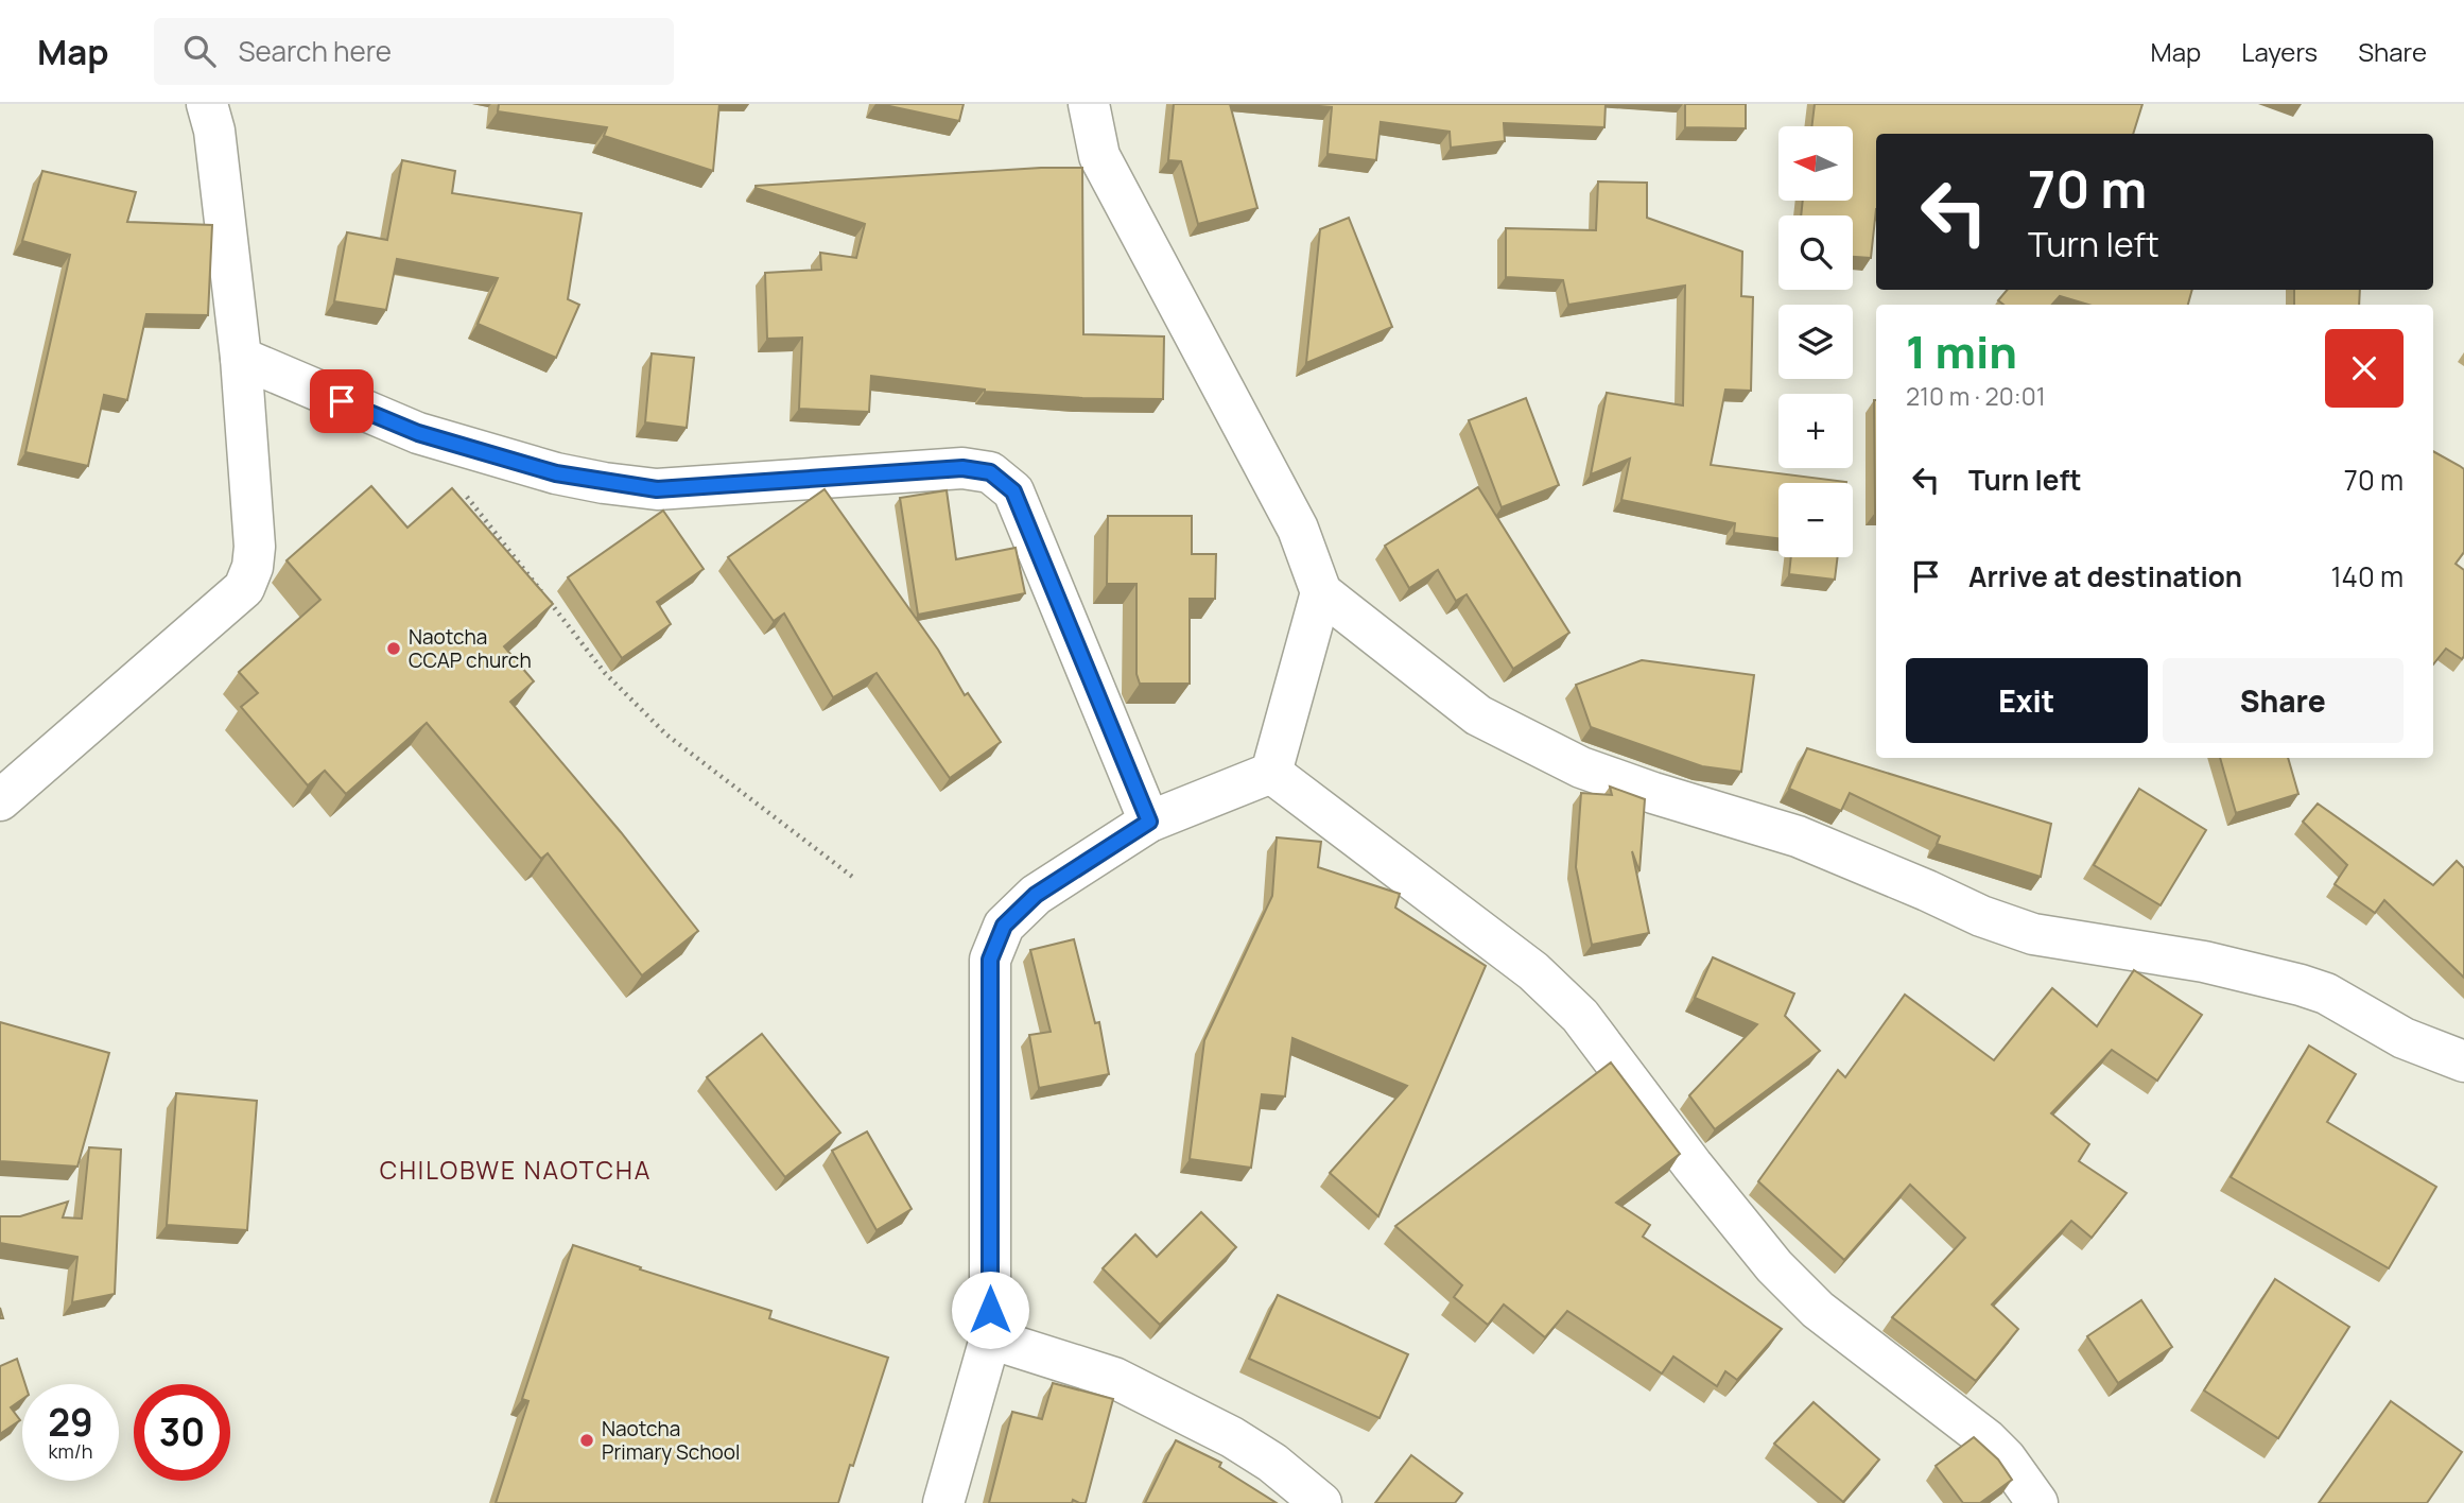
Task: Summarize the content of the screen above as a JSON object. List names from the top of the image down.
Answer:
{
  "districts": ["CHILOBWE NAOTCHA"],
  "places": ["Naotcha CCAP church", "Naotcha Primary School"],
  "north": "left",
  "page": {
    "header": "Map",
    "search": "Search here",
    "nav": ["Map", "Layers", "Share"],
    "map_buttons": ["+", "−"],
    "turn": ["70 m", "Turn left"],
    "heading": ["1 min", "210 m · 20:01"],
    "list": [
      {
        "name": "Turn left",
        "value": "70 m"
      },
      {
        "name": "Arrive at destination",
        "value": "140 m"
      }
    ],
    "buttons": ["Exit", "Share"],
    "speed": "29 km/h",
    "limit": "30"
  }
}
